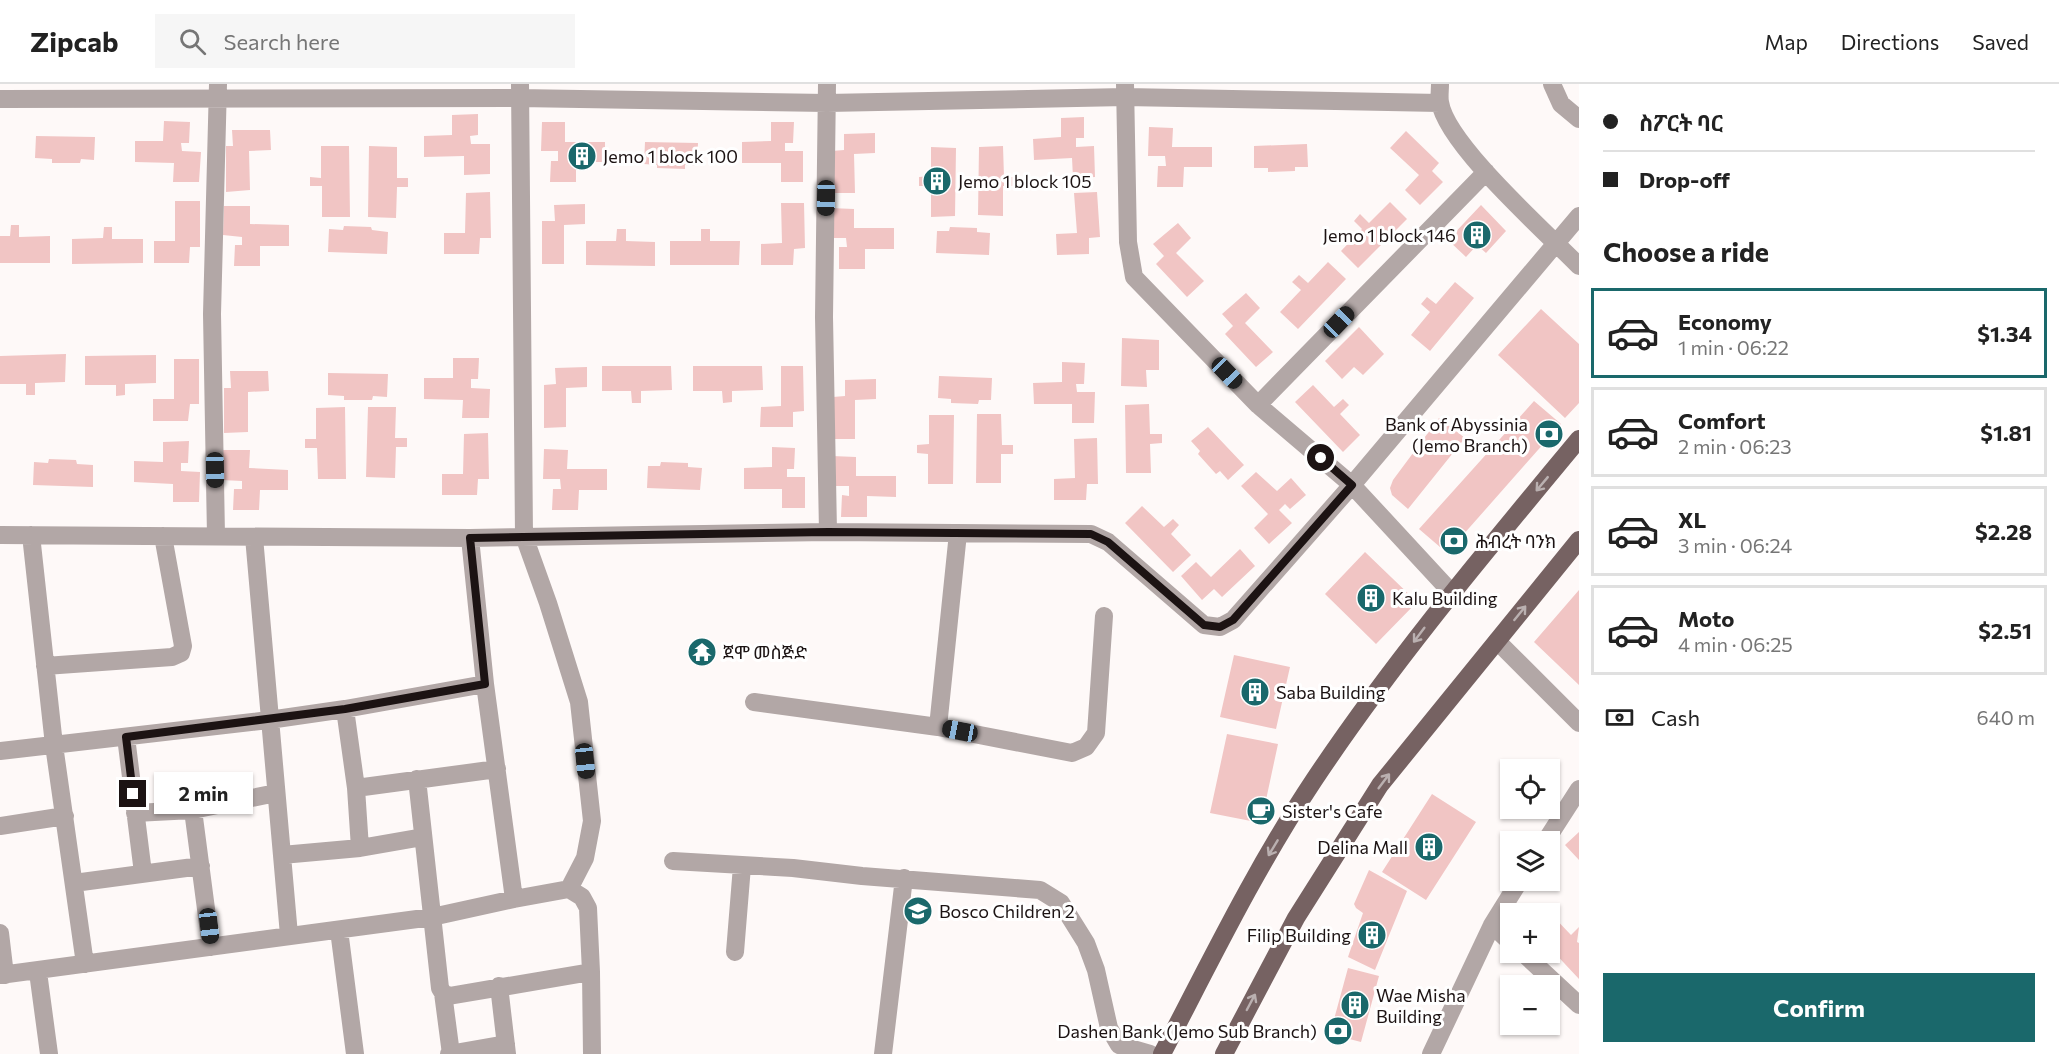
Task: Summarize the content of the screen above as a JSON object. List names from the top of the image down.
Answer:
{
  "places": {
    "building": [
      "Jemo 1 block 100",
      "Jemo 1 block 105",
      "Jemo 1 block 146",
      "Kalu Building",
      "Saba Building",
      "Delina Mall",
      "Filip Building",
      "Wae Misha Building"
    ],
    "bank": ["Bank of Abyssinia (Jemo Branch)", "ሕብረት ባንክ", "Dashen Bank (Jemo Sub Branch)"],
    "temple": ["ጀሞ መስጅድ"],
    "cafe": ["Sister's Cafe"],
    "school or university": ["Bosco Children 2"]
  },
  "page": {
    "header": "Zipcab",
    "search": "Search here",
    "nav": ["Map", "Directions", "Saved"],
    "banner": ["ስፖርት ባር", "Drop-off"],
    "heading": "Choose a ride",
    "list": [
      {
        "name": "Economy",
        "note": "1 min · 06:22",
        "value": "$1.34"
      },
      {
        "name": "Comfort",
        "note": "2 min · 06:23",
        "value": "$1.81"
      },
      {
        "name": "XL",
        "note": "3 min · 06:24",
        "value": "$2.28"
      },
      {
        "name": "Moto",
        "note": "4 min · 06:25",
        "value": "$2.51"
      }
    ],
    "pay": ["Cash", "640 m"],
    "map_buttons": ["+", "−"],
    "bubble": "2 min",
    "buttons": "Confirm"
  }
}
